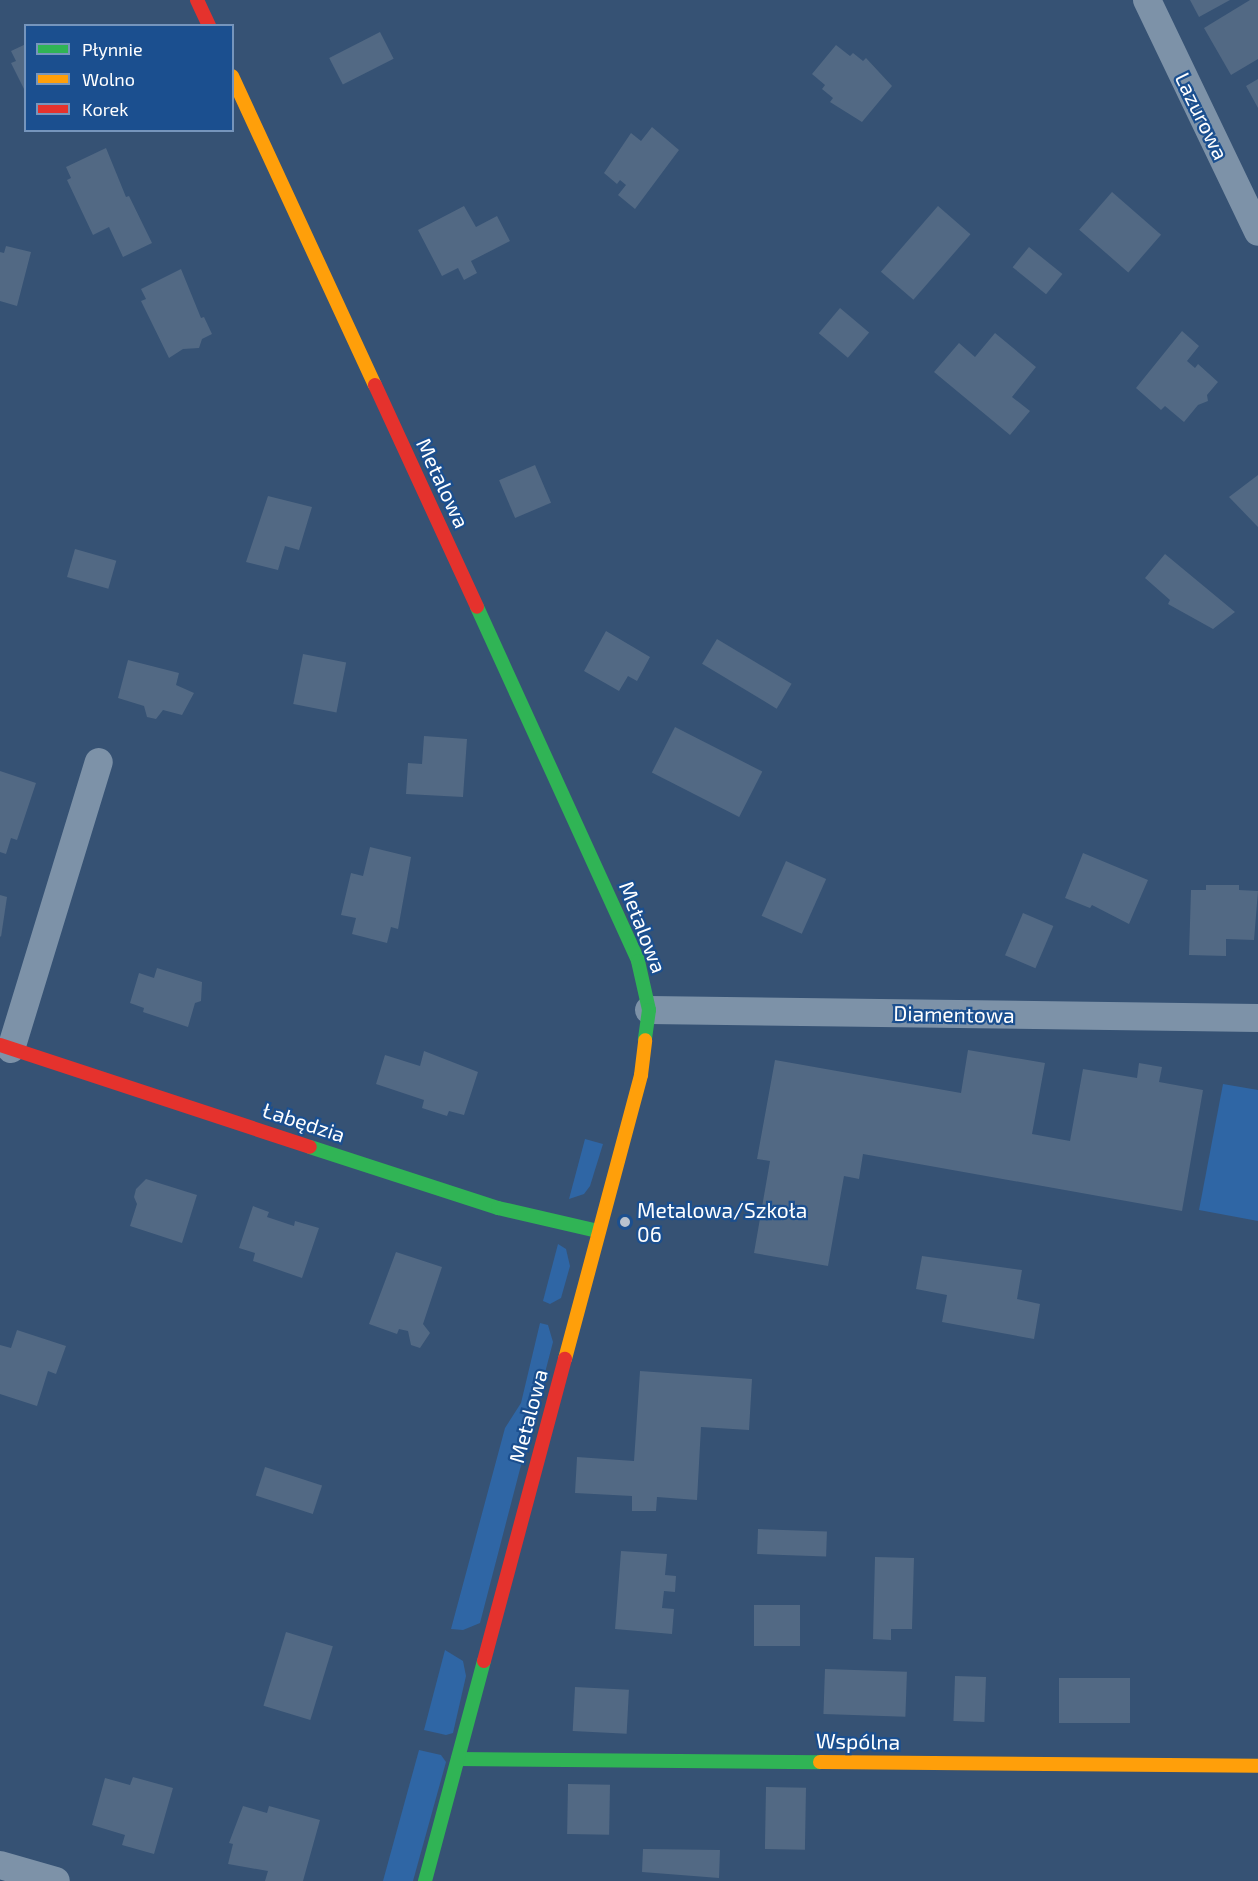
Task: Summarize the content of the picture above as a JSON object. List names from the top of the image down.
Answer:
{
  "streets": {
    "street": [
      "Lazurowa",
      "Metalowa",
      "Diamentowa",
      "Łabędzia",
      "Wspólna"
    ]
  },
  "crossings": [
    ["Metalowa", "Diamentowa"],
    ["Metalowa", "Łabędzia"],
    ["Metalowa", "Wspólna"]
  ],
  "places": ["Metalowa/Szkoła 06"],
  "legend": ["Płynnie", "Wolno", "Korek"]
}
